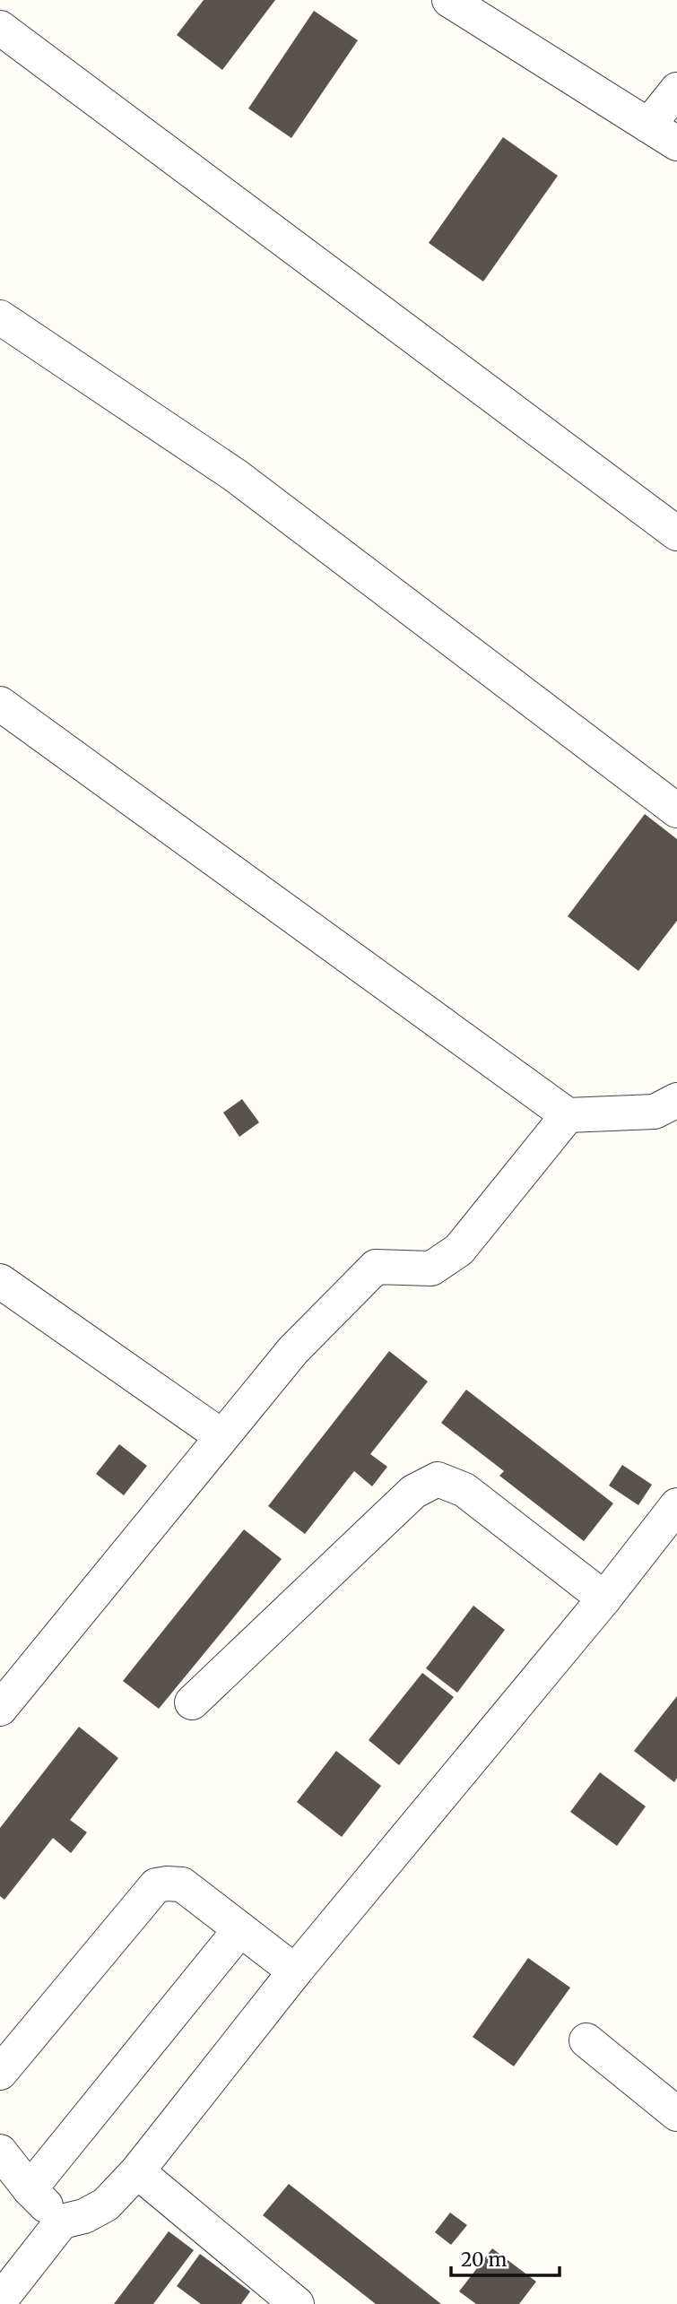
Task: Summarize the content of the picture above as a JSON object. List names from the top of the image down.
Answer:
{
  "scale_bar": "20 m"
}
